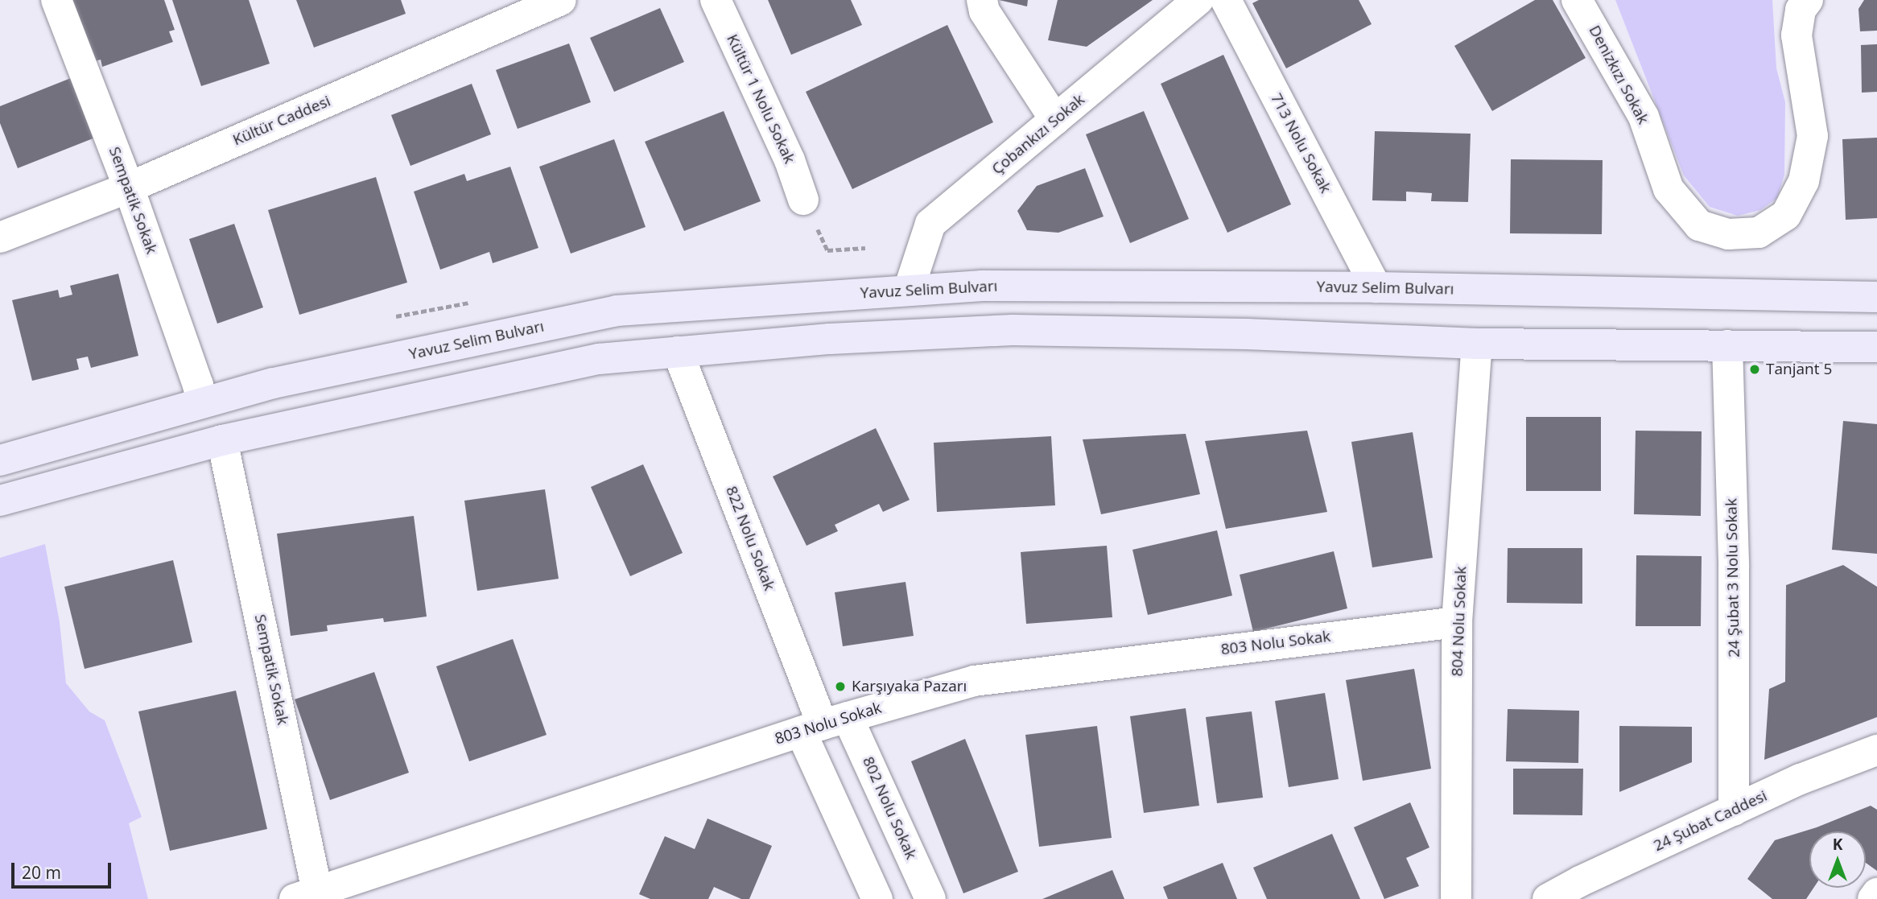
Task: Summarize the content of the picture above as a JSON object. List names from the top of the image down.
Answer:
{
  "streets": {
    "main road": ["Yavuz Selim Bulvarı"],
    "street": [
      "Denizkızı Sokak",
      "Kültür 1 Nolu Sokak",
      "Kültür Caddesi",
      "Çobankızı Sokak",
      "713 Nolu Sokak",
      "Sempatik Sokak",
      "822 Nolu Sokak",
      "24 Şubat 3 Nolu Sokak",
      "804 Nolu Sokak",
      "803 Nolu Sokak",
      "802 Nolu Sokak",
      "24 Şubat Caddesi"
    ]
  },
  "crossings": [
    ["Kültür Caddesi", "Sempatik Sokak"],
    ["Çobankızı Sokak", "Yavuz Selim Bulvarı"],
    ["713 Nolu Sokak", "Yavuz Selim Bulvarı"],
    ["Sempatik Sokak", "Yavuz Selim Bulvarı"],
    ["Sempatik Sokak", "803 Nolu Sokak"],
    ["822 Nolu Sokak", "803 Nolu Sokak"],
    ["822 Nolu Sokak", "802 Nolu Sokak"],
    ["24 Şubat 3 Nolu Sokak", "24 Şubat Caddesi"],
    ["804 Nolu Sokak", "803 Nolu Sokak"],
    ["803 Nolu Sokak", "802 Nolu Sokak"]
  ],
  "places": ["Tanjant 5", "Karşıyaka Pazarı"],
  "scale_bar": "20 m",
  "north": "top"
}
